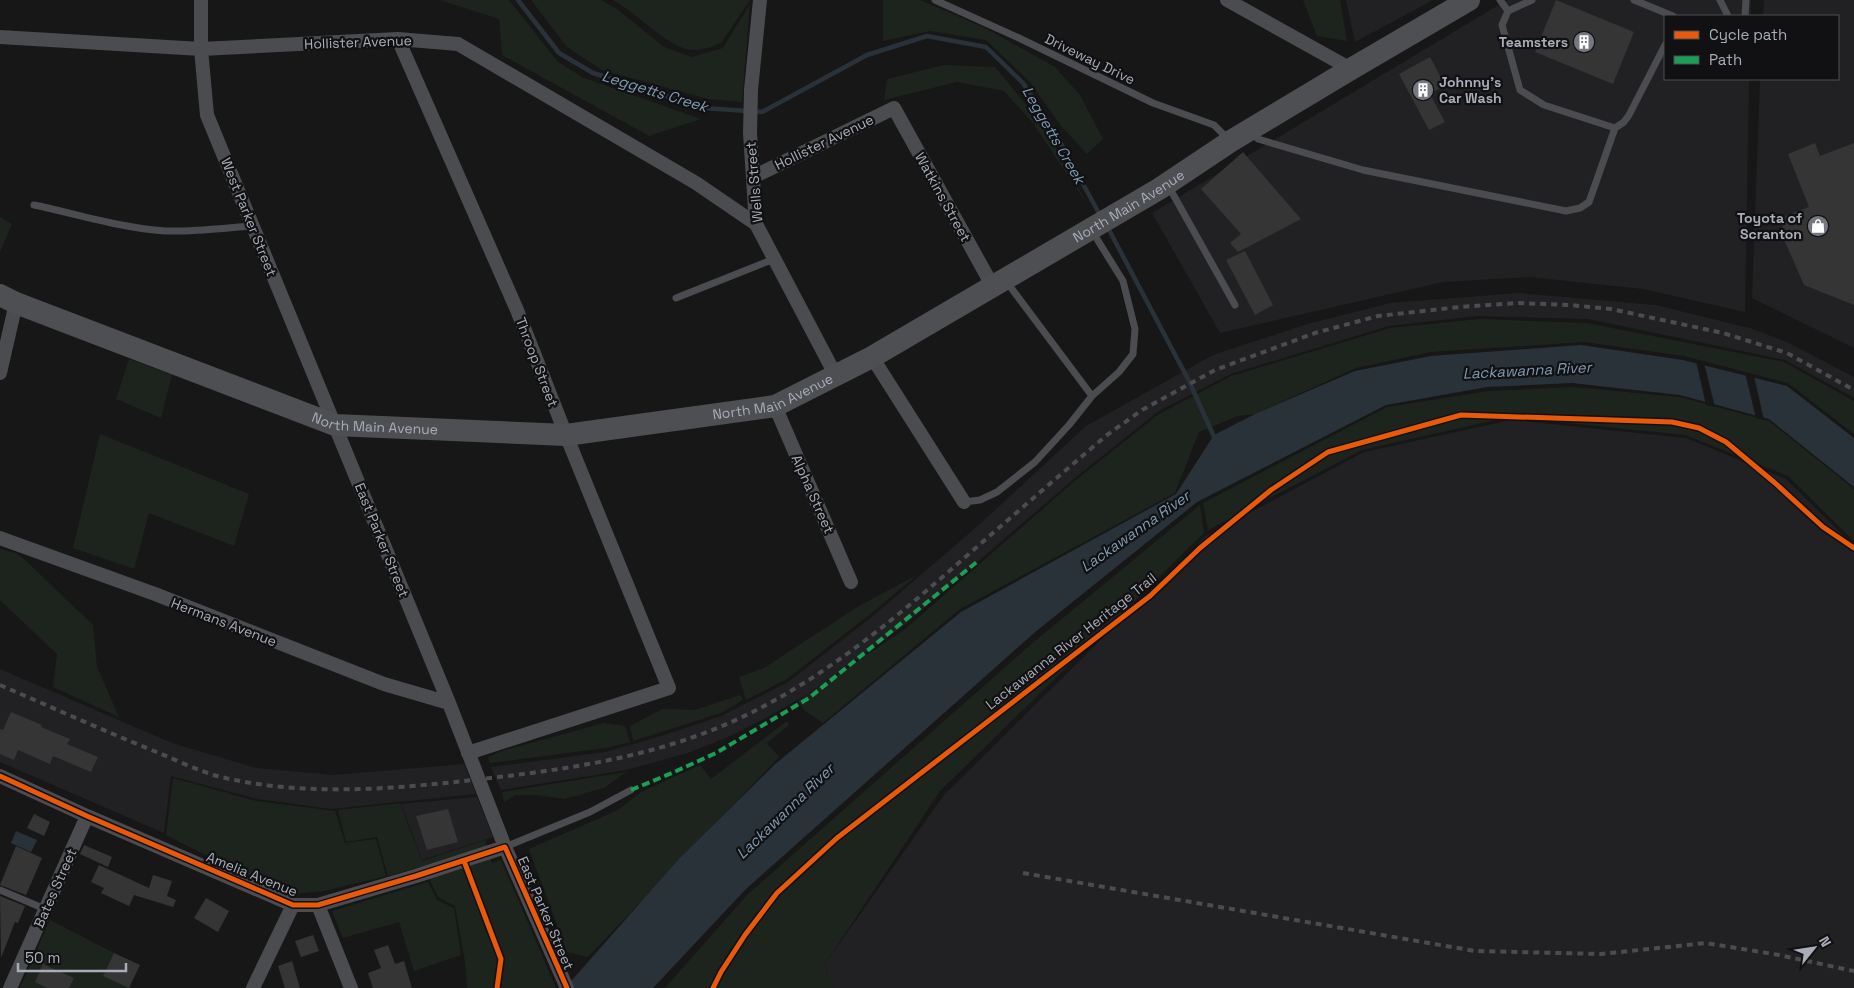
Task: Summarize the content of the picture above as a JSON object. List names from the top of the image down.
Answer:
{
  "streets": {
    "main road": ["North Main Avenue"],
    "street": [
      "Hollister Avenue",
      "Wells Street",
      "Watkins Street",
      "West Parker Street",
      "Throop Street",
      "Alpha Street",
      "East Parker Street",
      "Hermans Avenue",
      "Amelia Avenue",
      "Bates Street"
    ],
    "lane": ["Driveway Drive"],
    "cycle path": ["Lackawanna River Heritage Trail"]
  },
  "crossings": [
    ["Hollister Avenue", "Wells Street"],
    ["Hollister Avenue", "Watkins Street"],
    ["Hollister Avenue", "West Parker Street"],
    ["Hollister Avenue", "Throop Street"],
    ["Driveway Drive", "North Main Avenue"],
    ["Wells Street", "North Main Avenue"],
    ["Watkins Street", "North Main Avenue"],
    ["North Main Avenue", "West Parker Street"],
    ["North Main Avenue", "Throop Street"],
    ["North Main Avenue", "Alpha Street"],
    ["North Main Avenue", "East Parker Street"],
    ["West Parker Street", "East Parker Street"],
    ["Throop Street", "East Parker Street"],
    ["East Parker Street", "Hermans Avenue"],
    ["East Parker Street", "Amelia Avenue"],
    ["Amelia Avenue", "Bates Street"]
  ],
  "water": ["Leggetts Creek", "Lackawanna River"],
  "places": {
    "building": ["Teamsters", "Johnny's Car Wash"],
    "shop": ["Toyota of Scranton"]
  },
  "legend": ["Cycle path", "Path"],
  "scale_bar": "50 m",
  "north": "top right"
}
